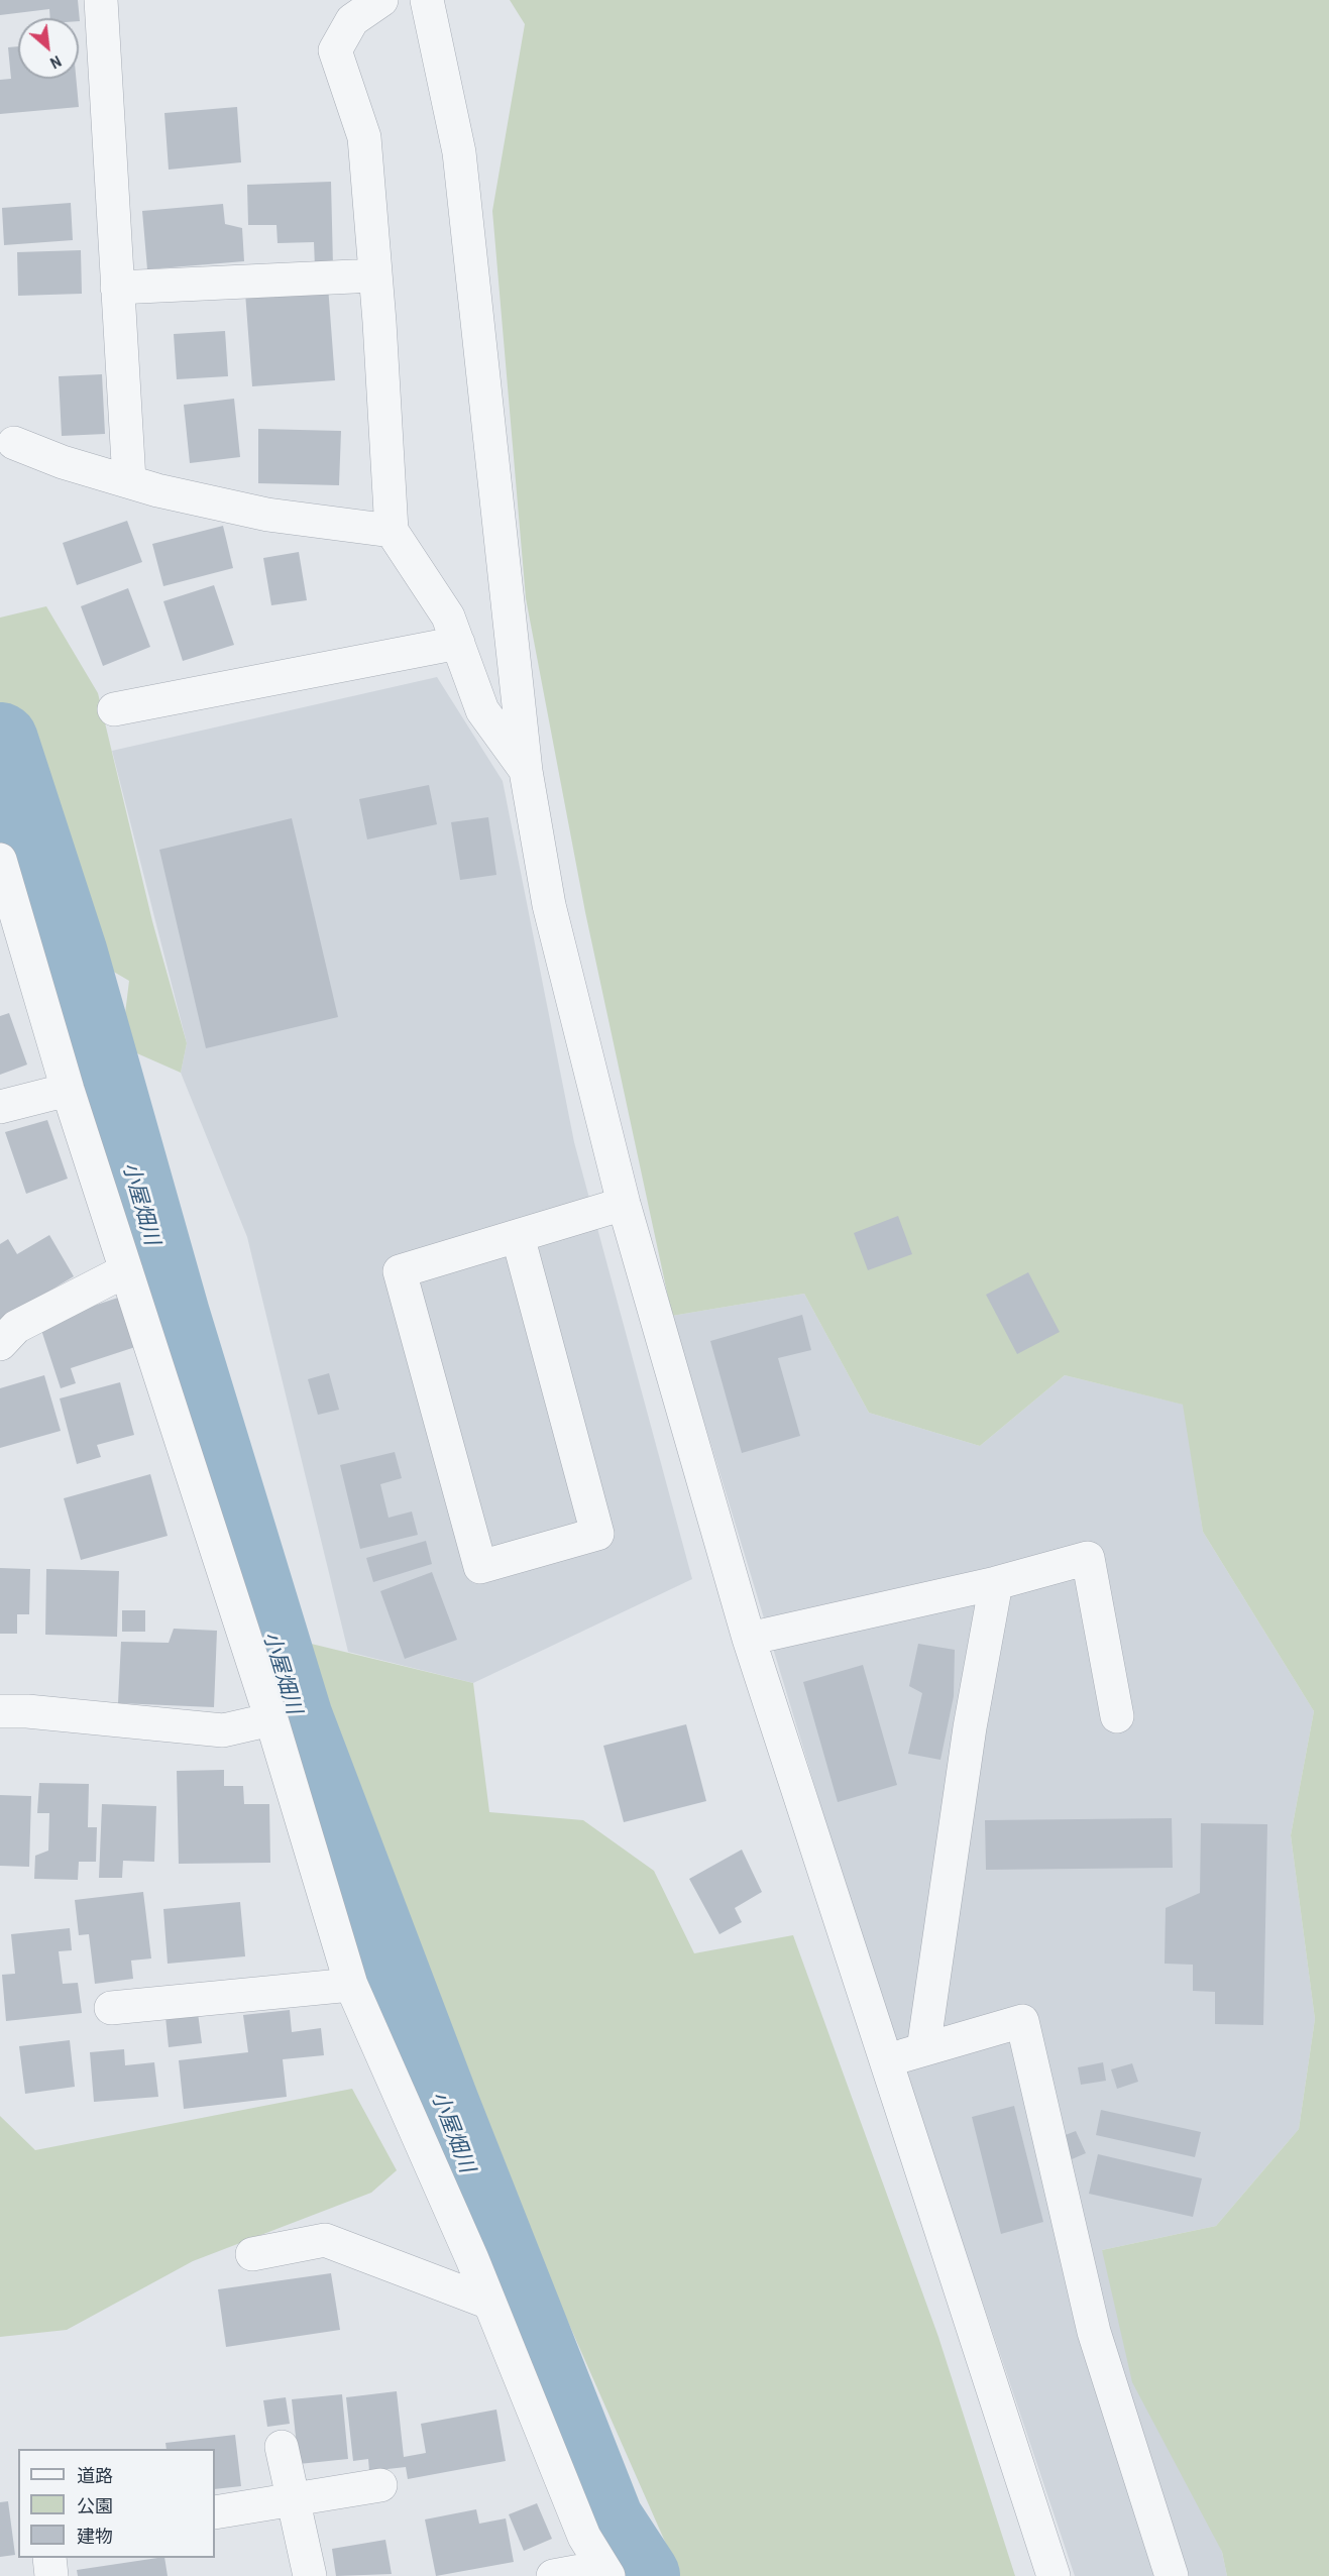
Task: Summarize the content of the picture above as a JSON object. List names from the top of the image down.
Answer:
{
  "water": ["小屋畑川"],
  "legend": ["道路", "公園", "建物"],
  "north": "bottom right"
}
